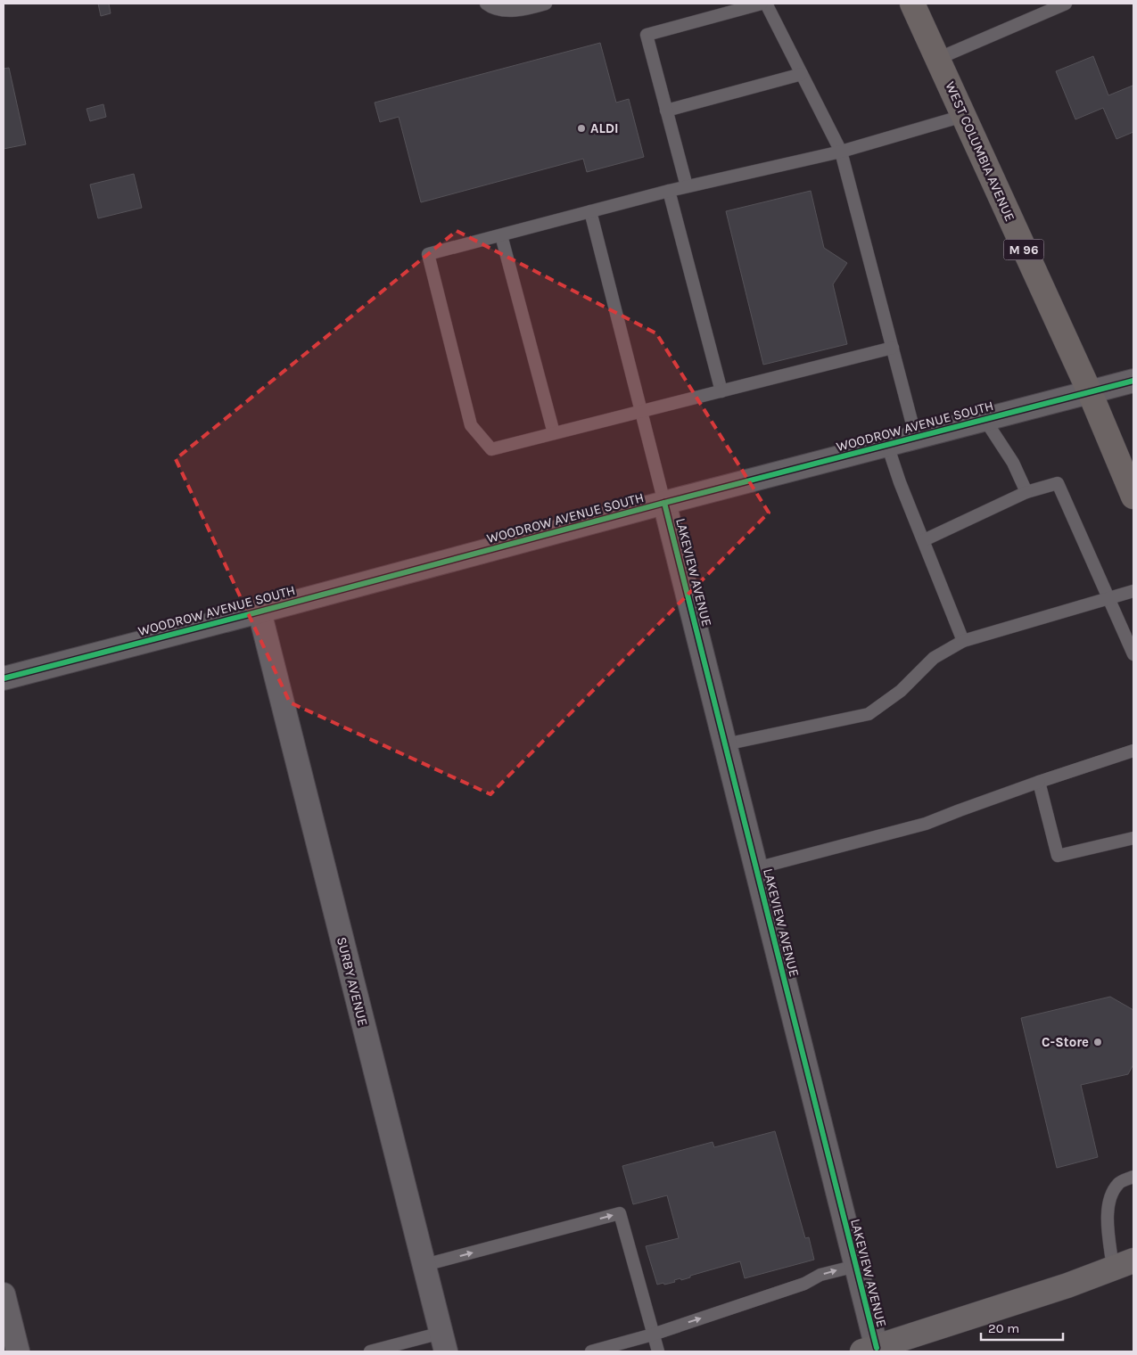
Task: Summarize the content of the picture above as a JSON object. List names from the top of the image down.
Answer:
{
  "streets": {
    "main road": ["WEST COLUMBIA AVENUE", "M 96"],
    "street": ["WOODROW AVENUE SOUTH", "LAKEVIEW AVENUE", "SURBY AVENUE"]
  },
  "crossings": [
    ["WEST COLUMBIA AVENUE", "WOODROW AVENUE SOUTH"],
    ["WOODROW AVENUE SOUTH", "LAKEVIEW AVENUE"],
    ["WOODROW AVENUE SOUTH", "SURBY AVENUE"]
  ],
  "places": ["ALDI", "C-Store"],
  "scale_bar": "20 m"
}
